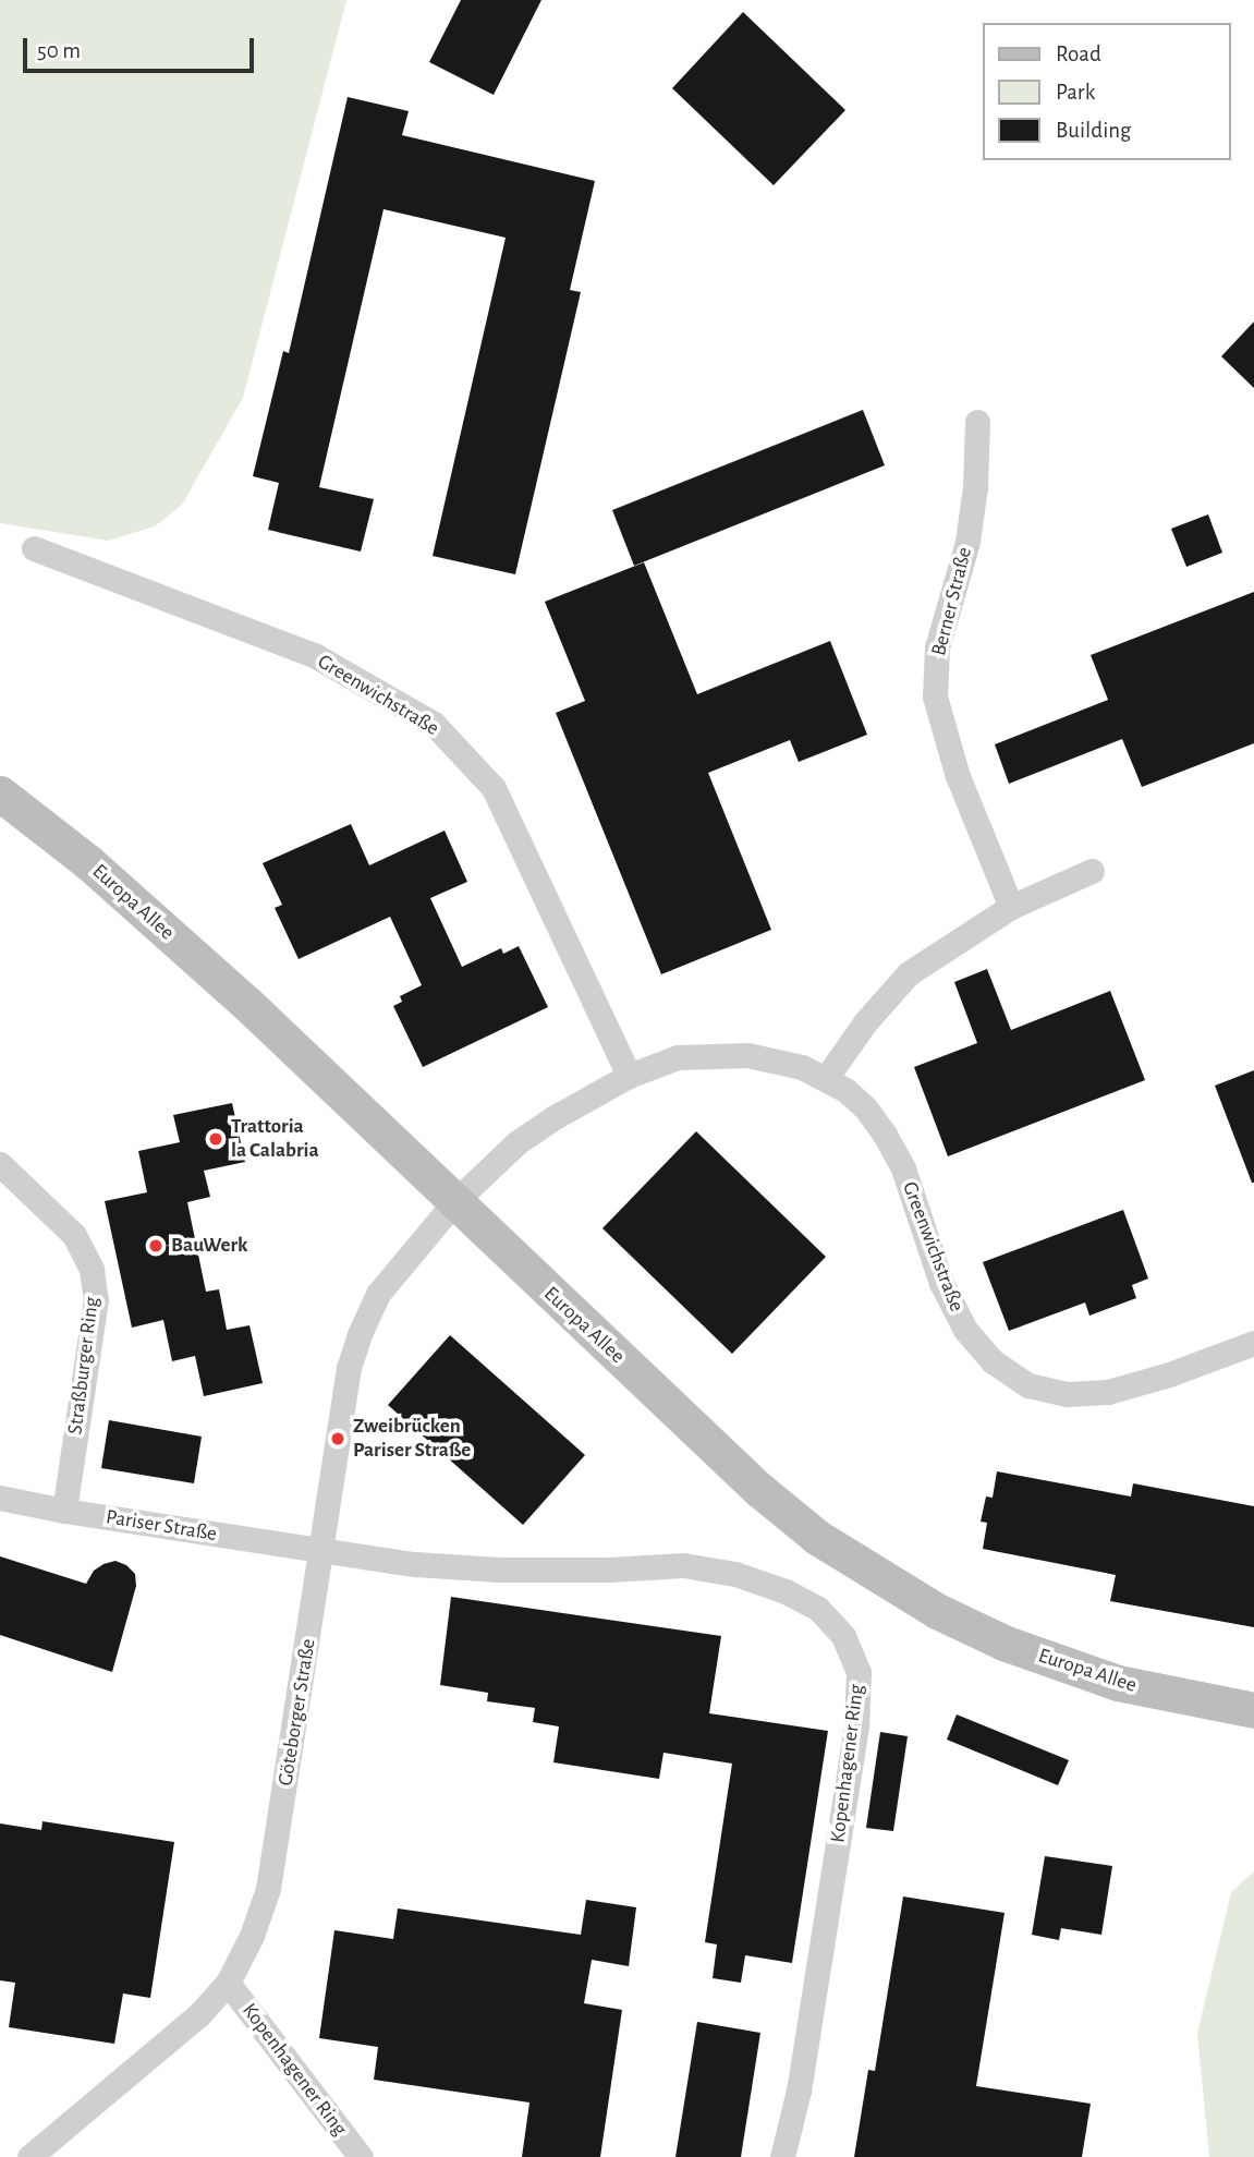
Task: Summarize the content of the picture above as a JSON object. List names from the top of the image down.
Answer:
{
  "streets": {
    "main road": ["Europa Allee"],
    "street": [
      "Berner Straße",
      "Greenwichstraße",
      "Straßburger Ring",
      "Pariser Straße",
      "Göteborger Straße",
      "Kopenhagener Ring"
    ]
  },
  "crossings": [
    ["Greenwichstraße", "Europa Allee"],
    ["Greenwichstraße", "Göteborger Straße"],
    ["Europa Allee", "Göteborger Straße"],
    ["Straßburger Ring", "Pariser Straße"],
    ["Pariser Straße", "Göteborger Straße"],
    ["Pariser Straße", "Kopenhagener Ring"],
    ["Göteborger Straße", "Kopenhagener Ring"]
  ],
  "places": ["Trattoria la Calabria", "BauWerk", "Zweibrücken Pariser Straße"],
  "legend": ["Road", "Park", "Building"],
  "scale_bar": "50 m"
}
